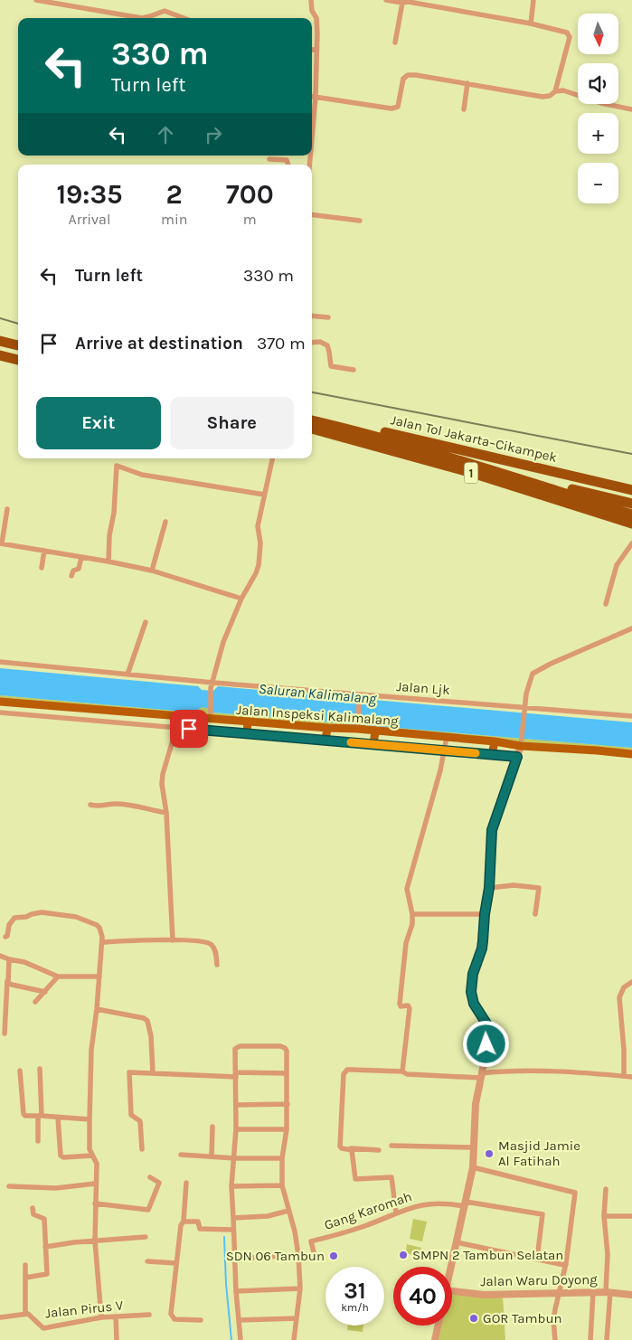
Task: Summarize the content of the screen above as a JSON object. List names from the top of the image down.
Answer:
{
  "streets": {
    "highway": ["Jalan Tol Jakarta–Cikampek", "1"],
    "main road": ["Jalan Inspeksi Kalimalang"],
    "street": [
      "Jalan Ljk",
      "Gang Karomah",
      "Jalan Waru Doyong",
      "Jalan Pirus V"
    ]
  },
  "water": ["Saluran Kalimalang"],
  "places": [
    "Masjid Jamie Al Fatihah",
    "SMPN 2 Tambun Selatan",
    "SDN 06 Tambun",
    "GOR Tambun"
  ],
  "north": "bottom",
  "page": {
    "map_buttons": ["+", "−"],
    "turn": ["330 m", "Turn left"],
    "eta": [
      "19:35",
      "Arrival",
      "2",
      "min",
      "700",
      "m"
    ],
    "list": [
      {
        "name": "Turn left",
        "value": "330 m"
      },
      {
        "name": "Arrive at destination",
        "value": "370 m"
      }
    ],
    "buttons": ["Exit", "Share"],
    "speed": "31 km/h",
    "limit": "40"
  }
}
